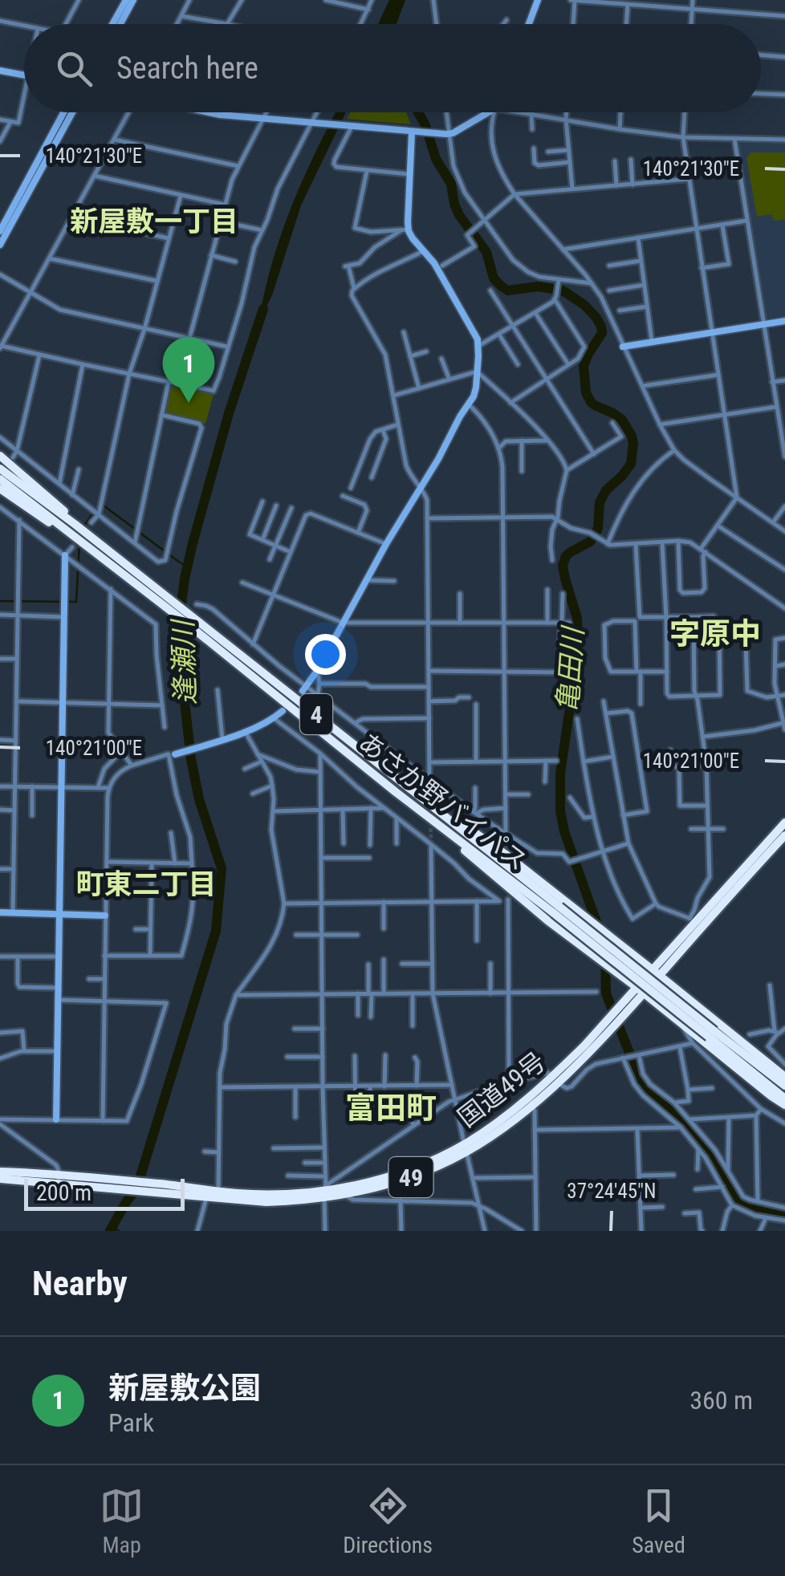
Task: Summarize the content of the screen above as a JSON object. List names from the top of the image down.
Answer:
{
  "streets": {
    "highway": [
      "4",
      "あさか野バイパス",
      "国道49号",
      "49"
    ]
  },
  "districts": [
    "新屋敷一丁目",
    "字原中",
    "町東二丁目",
    "富田町"
  ],
  "water": ["逢瀬川", "亀田川"],
  "scale_bar": "200 m",
  "page": {
    "search": "Search here",
    "pins": "1",
    "scale": "200 m",
    "heading": "Nearby",
    "list": [
      {
        "mark": "1",
        "name": "新屋敷公園",
        "note": "Park",
        "value": "360 m"
      }
    ],
    "nav": ["Map", "Directions", "Saved"]
  },
  "coordinates": ["140°21'30\"E", "140°21'00\"E", "37°24'45\"N"]
}
